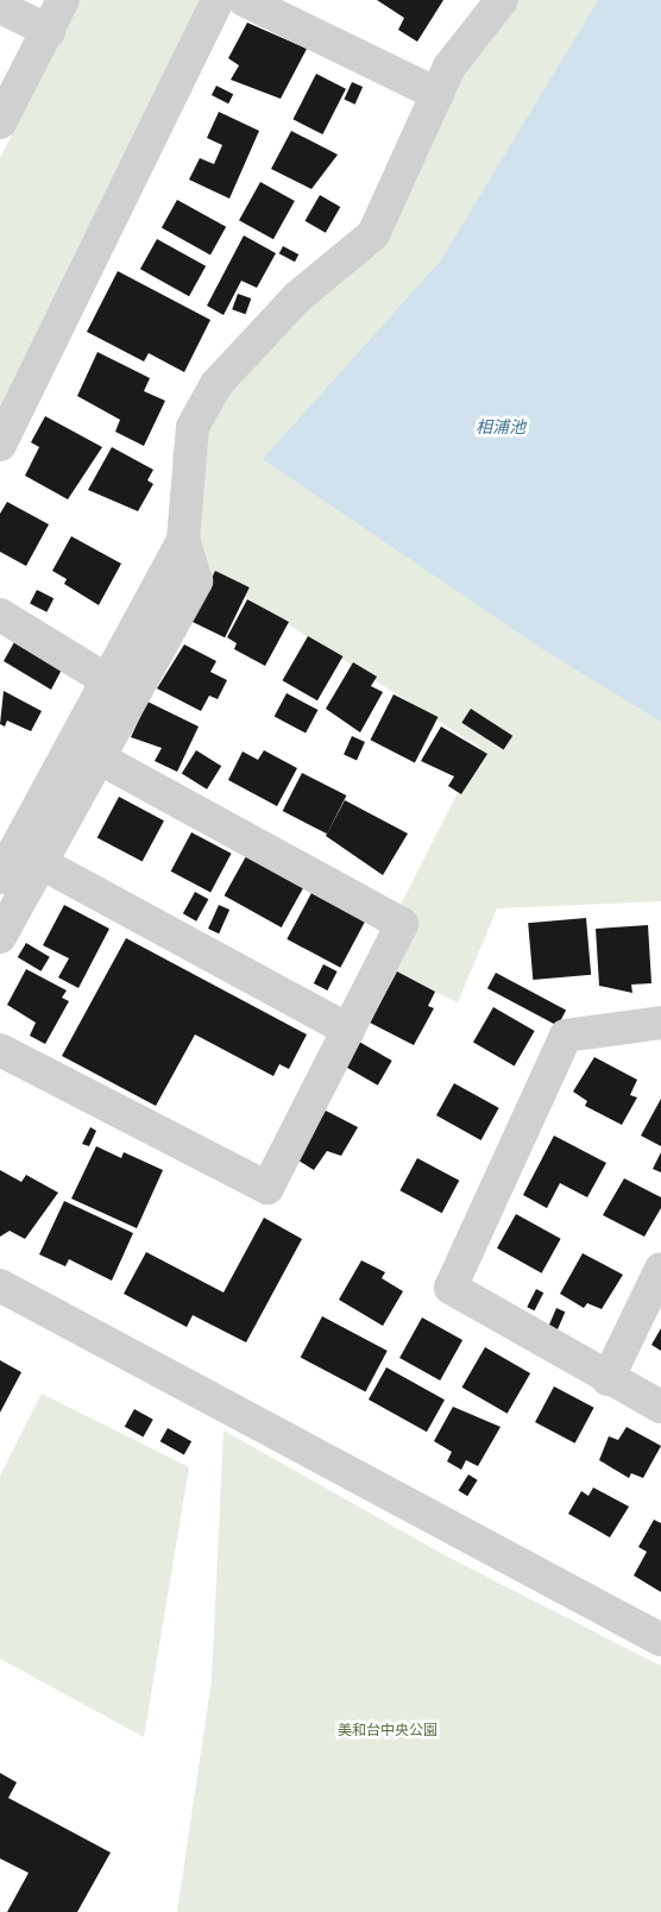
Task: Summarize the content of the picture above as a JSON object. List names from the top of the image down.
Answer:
{
  "water": ["相浦池"],
  "parks": ["美和台中央公園"]
}
